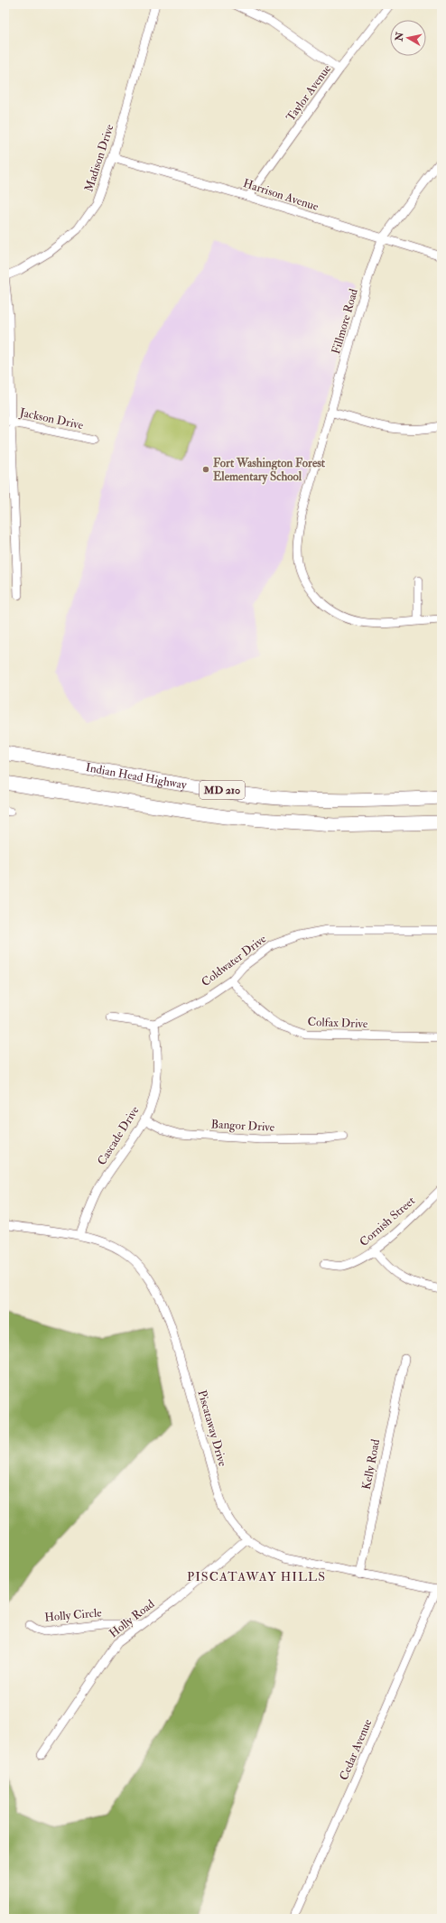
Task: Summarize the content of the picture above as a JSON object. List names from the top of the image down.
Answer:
{
  "streets": {
    "highway": ["Indian Head Highway", "MD 210"],
    "street": [
      "Taylor Avenue",
      "Madison Drive",
      "Harrison Avenue",
      "Fillmore Road",
      "Jackson Drive",
      "Coldwater Drive",
      "Colfax Drive",
      "Bangor Drive",
      "Cascade Drive",
      "Cornish Street",
      "Piscataway Drive",
      "Kelly Road",
      "Holly Circle",
      "Holly Road",
      "Cedar Avenue"
    ]
  },
  "crossings": [
    ["Taylor Avenue", "Harrison Avenue"],
    ["Madison Drive", "Harrison Avenue"],
    ["Harrison Avenue", "Fillmore Road"],
    ["Coldwater Drive", "Colfax Drive"],
    ["Coldwater Drive", "Cascade Drive"],
    ["Bangor Drive", "Cascade Drive"],
    ["Cascade Drive", "Piscataway Drive"],
    ["Piscataway Drive", "Kelly Road"],
    ["Piscataway Drive", "Holly Road"],
    ["Piscataway Drive", "Cedar Avenue"],
    ["Holly Circle", "Holly Road"]
  ],
  "districts": ["PISCATAWAY HILLS"],
  "places": ["Fort Washington Forest Elementary School"],
  "north": "left"
}
